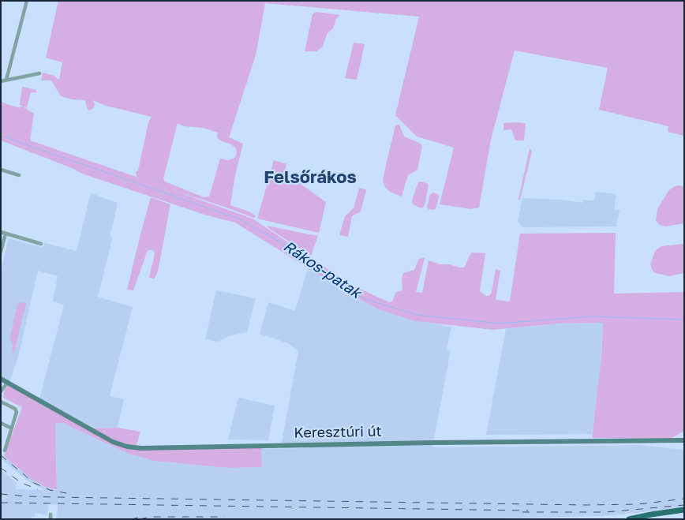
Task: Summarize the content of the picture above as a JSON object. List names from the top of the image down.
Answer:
{
  "streets": {
    "main road": ["Keresztúri út"]
  },
  "districts": ["Felsőrákos"],
  "water": ["Rákos-patak"]
}
